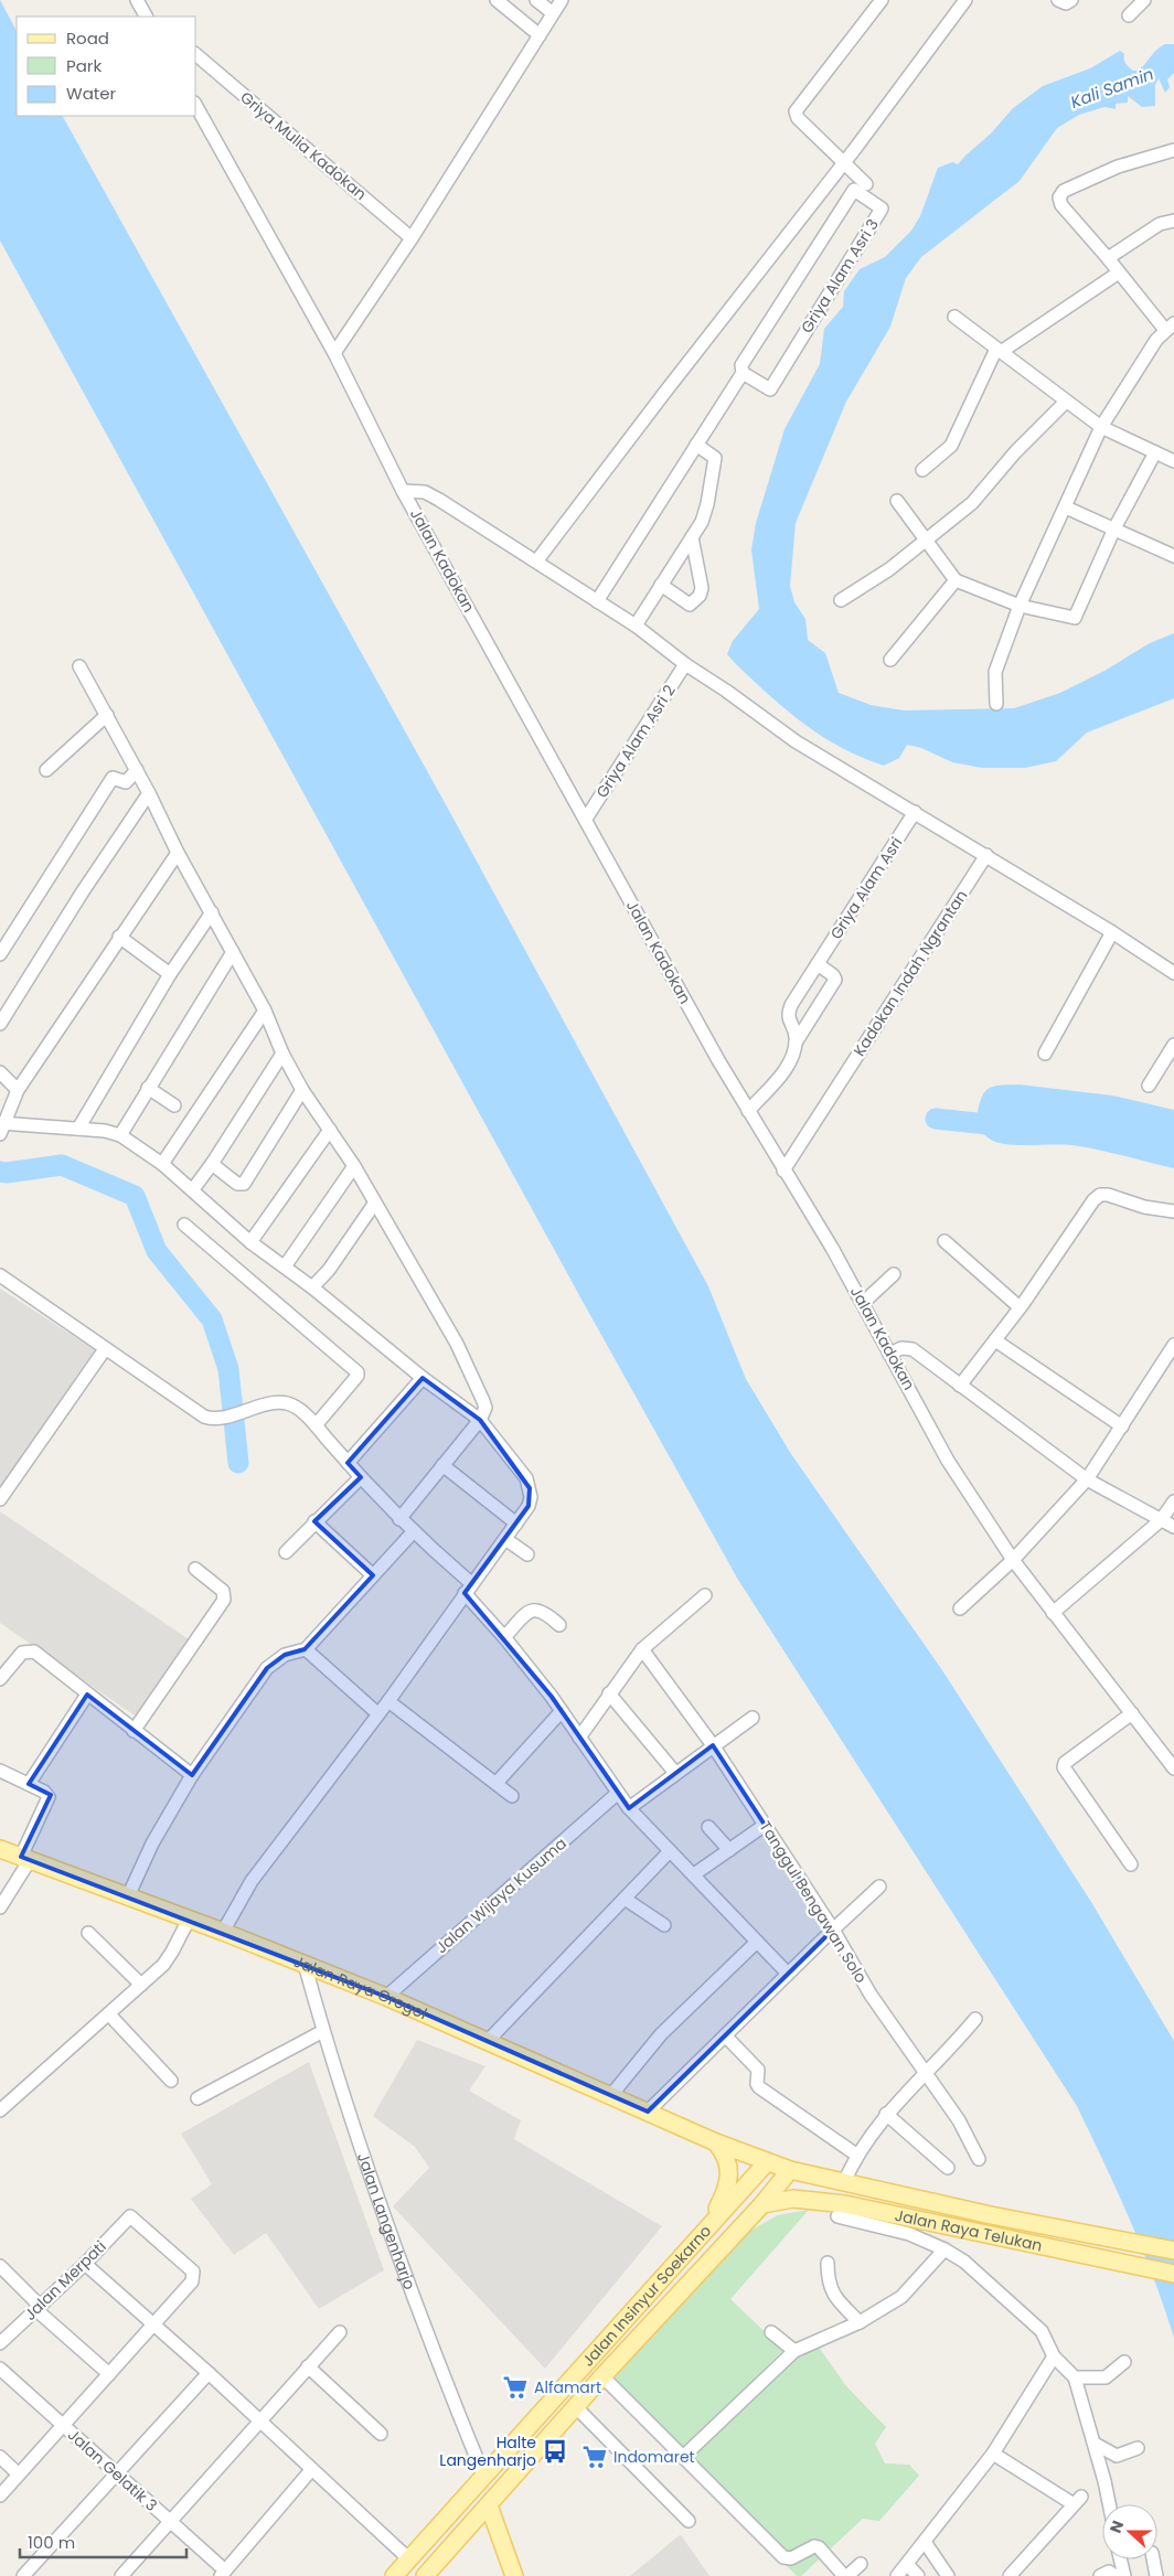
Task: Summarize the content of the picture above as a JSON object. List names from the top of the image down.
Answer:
{
  "streets": {
    "main road": ["Jalan Raya Grogol", "Jalan Raya Telukan", "Jalan Insinyur Soekarno"],
    "street": [
      "Griya Mulia Kadokan",
      "Griya Alam Asri 3",
      "Jalan Kadokan",
      "Griya Alam Asri 2",
      "Griya Alam Asri",
      "Kadokan Indah Ngrantan",
      "Jalan Wijaya Kusuma",
      "Tanggul Bengawan Solo",
      "Jalan Langenharjo",
      "Jalan Merpati",
      "Jalan Gelatik 3"
    ]
  },
  "crossings": [
    ["Jalan Kadokan", "Griya Alam Asri 2"],
    ["Jalan Kadokan", "Kadokan Indah Ngrantan"],
    ["Jalan Wijaya Kusuma", "Jalan Raya Grogol"],
    ["Jalan Raya Grogol", "Jalan Langenharjo"],
    ["Jalan Raya Grogol", "Jalan Raya Telukan"],
    ["Jalan Raya Grogol", "Jalan Insinyur Soekarno"],
    ["Jalan Langenharjo", "Jalan Insinyur Soekarno"],
    ["Jalan Raya Telukan", "Jalan Insinyur Soekarno"]
  ],
  "water": ["Kali Samin"],
  "places": {
    "supermarket": ["Alfamart", "Indomaret"],
    "bus stop": ["Halte Langenharjo"]
  },
  "legend": ["Road", "Park", "Water"],
  "scale_bar": "100 m",
  "north": "left"
}
